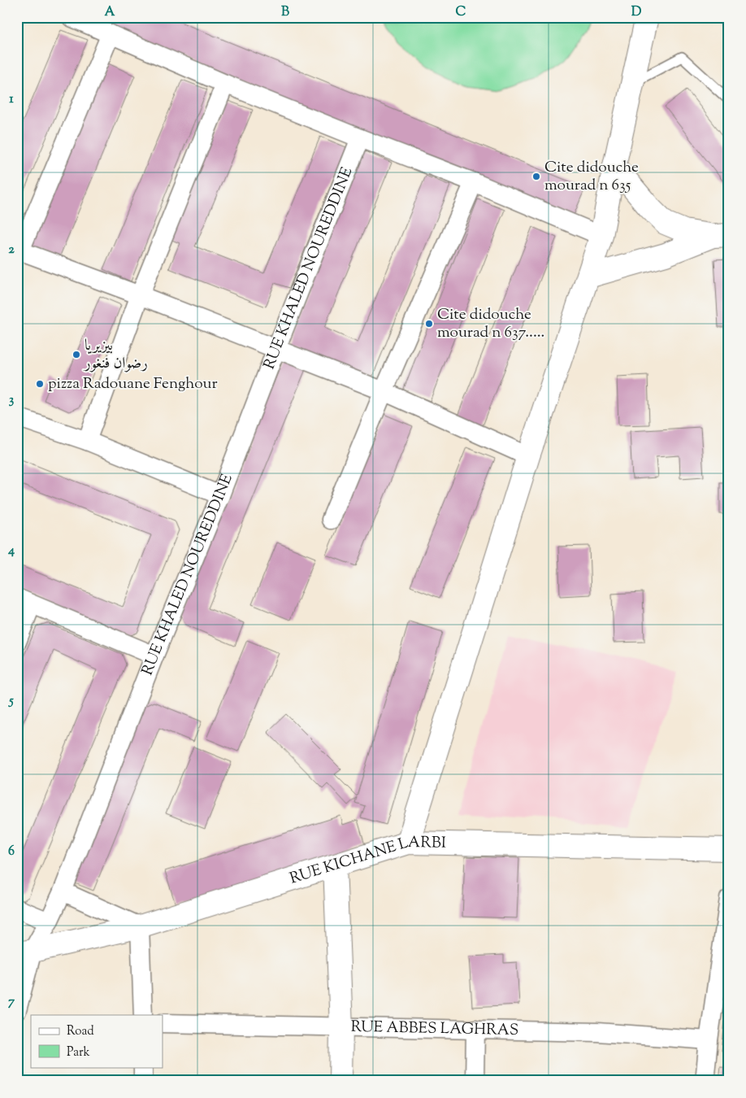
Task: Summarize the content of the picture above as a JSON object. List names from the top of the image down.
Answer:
{
  "streets": {
    "street": ["RUE KHALED NOUREDDINE", "RUE KICHANE LARBI", "RUE ABBES LAGHRAS"]
  },
  "crossings": [
    ["RUE KHALED NOUREDDINE", "RUE KICHANE LARBI"]
  ],
  "places": [
    "Cite didouche mourad n 635",
    "Cite didouche mourad n 637.....",
    "بيزيريا رضوان فنغور",
    "pizza Radouane Fenghour"
  ],
  "legend": ["Road", "Park"],
  "grid": {
    "columns": [
      "A",
      "B",
      "C",
      "D"
    ],
    "rows": [
      "1",
      "2",
      "3",
      "4",
      "5",
      "6",
      "7"
    ]
  }
}
